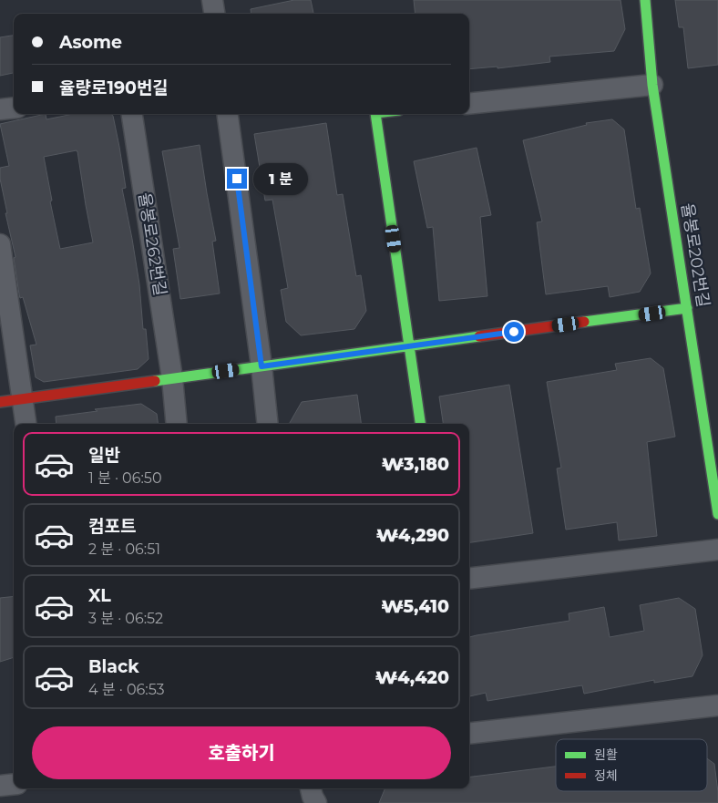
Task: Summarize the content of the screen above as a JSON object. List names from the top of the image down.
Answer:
{
  "streets": {
    "street": ["율봉로262번길", "율봉로202번길"]
  },
  "legend": ["원활", "정체"],
  "page": {
    "banner": ["Asome", "율량로190번길"],
    "bubble": "1 분",
    "list": [
      {
        "name": "일반",
        "note": "1 분 · 06:50",
        "value": "₩3,180"
      },
      {
        "name": "컴포트",
        "note": "2 분 · 06:51",
        "value": "₩4,290"
      },
      {
        "name": "XL",
        "note": "3 분 · 06:52",
        "value": "₩5,410"
      },
      {
        "name": "Black",
        "note": "4 분 · 06:53",
        "value": "₩4,420"
      }
    ],
    "buttons": "호출하기"
  }
}
